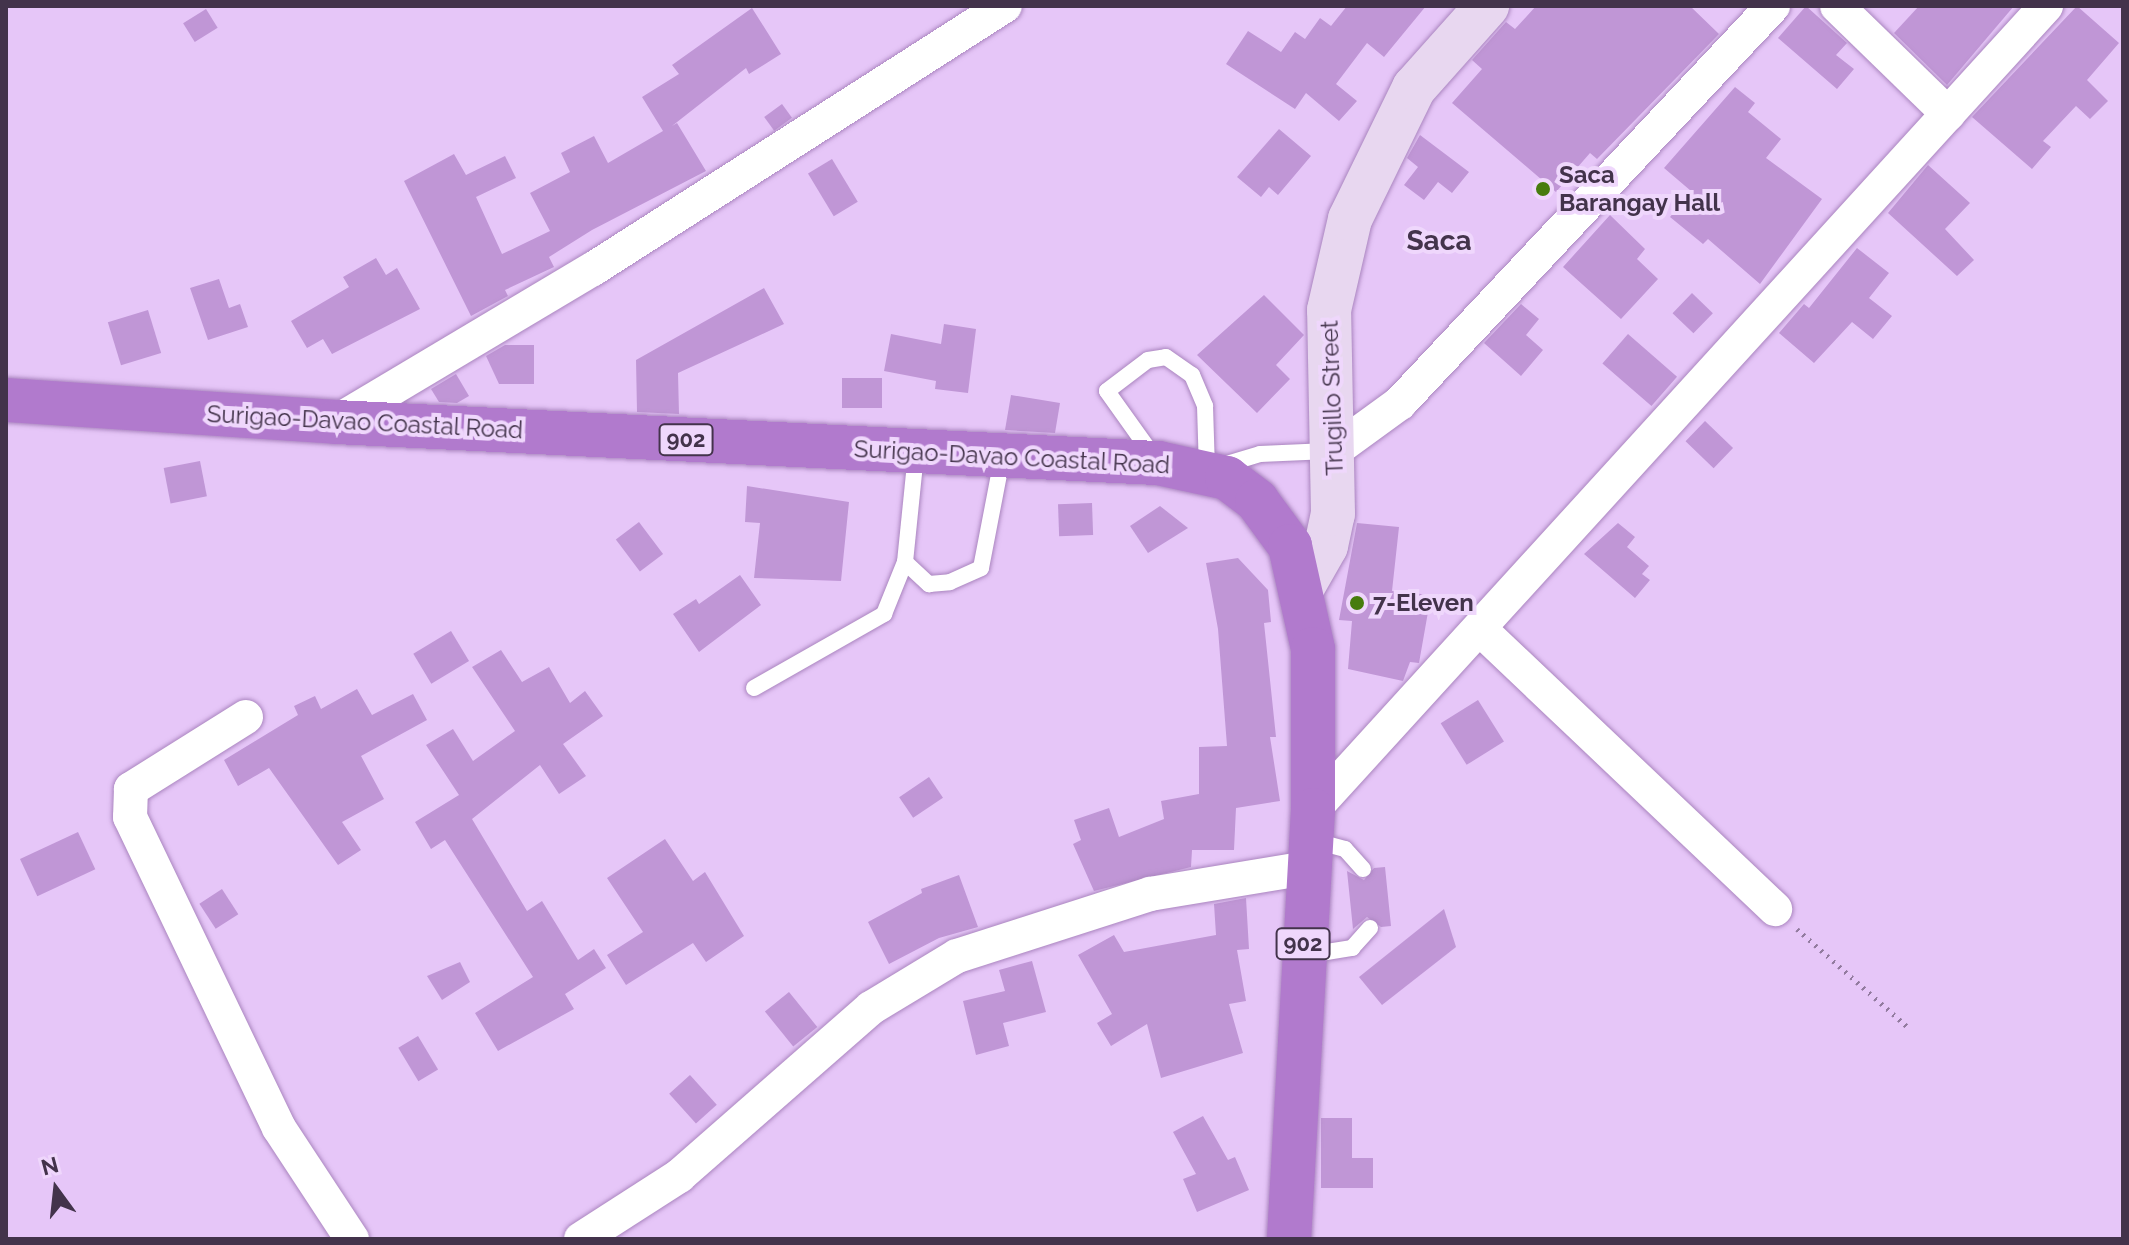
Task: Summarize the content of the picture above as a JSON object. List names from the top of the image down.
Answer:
{
  "streets": {
    "highway": ["Surigao-Davao Coastal Road", "902"],
    "street": ["Trugillo Street"]
  },
  "crossings": [
    ["Trugillo Street", "Surigao-Davao Coastal Road"]
  ],
  "districts": ["Saca"],
  "places": ["Saca Barangay Hall", "7-Eleven"],
  "north": "top"
}
